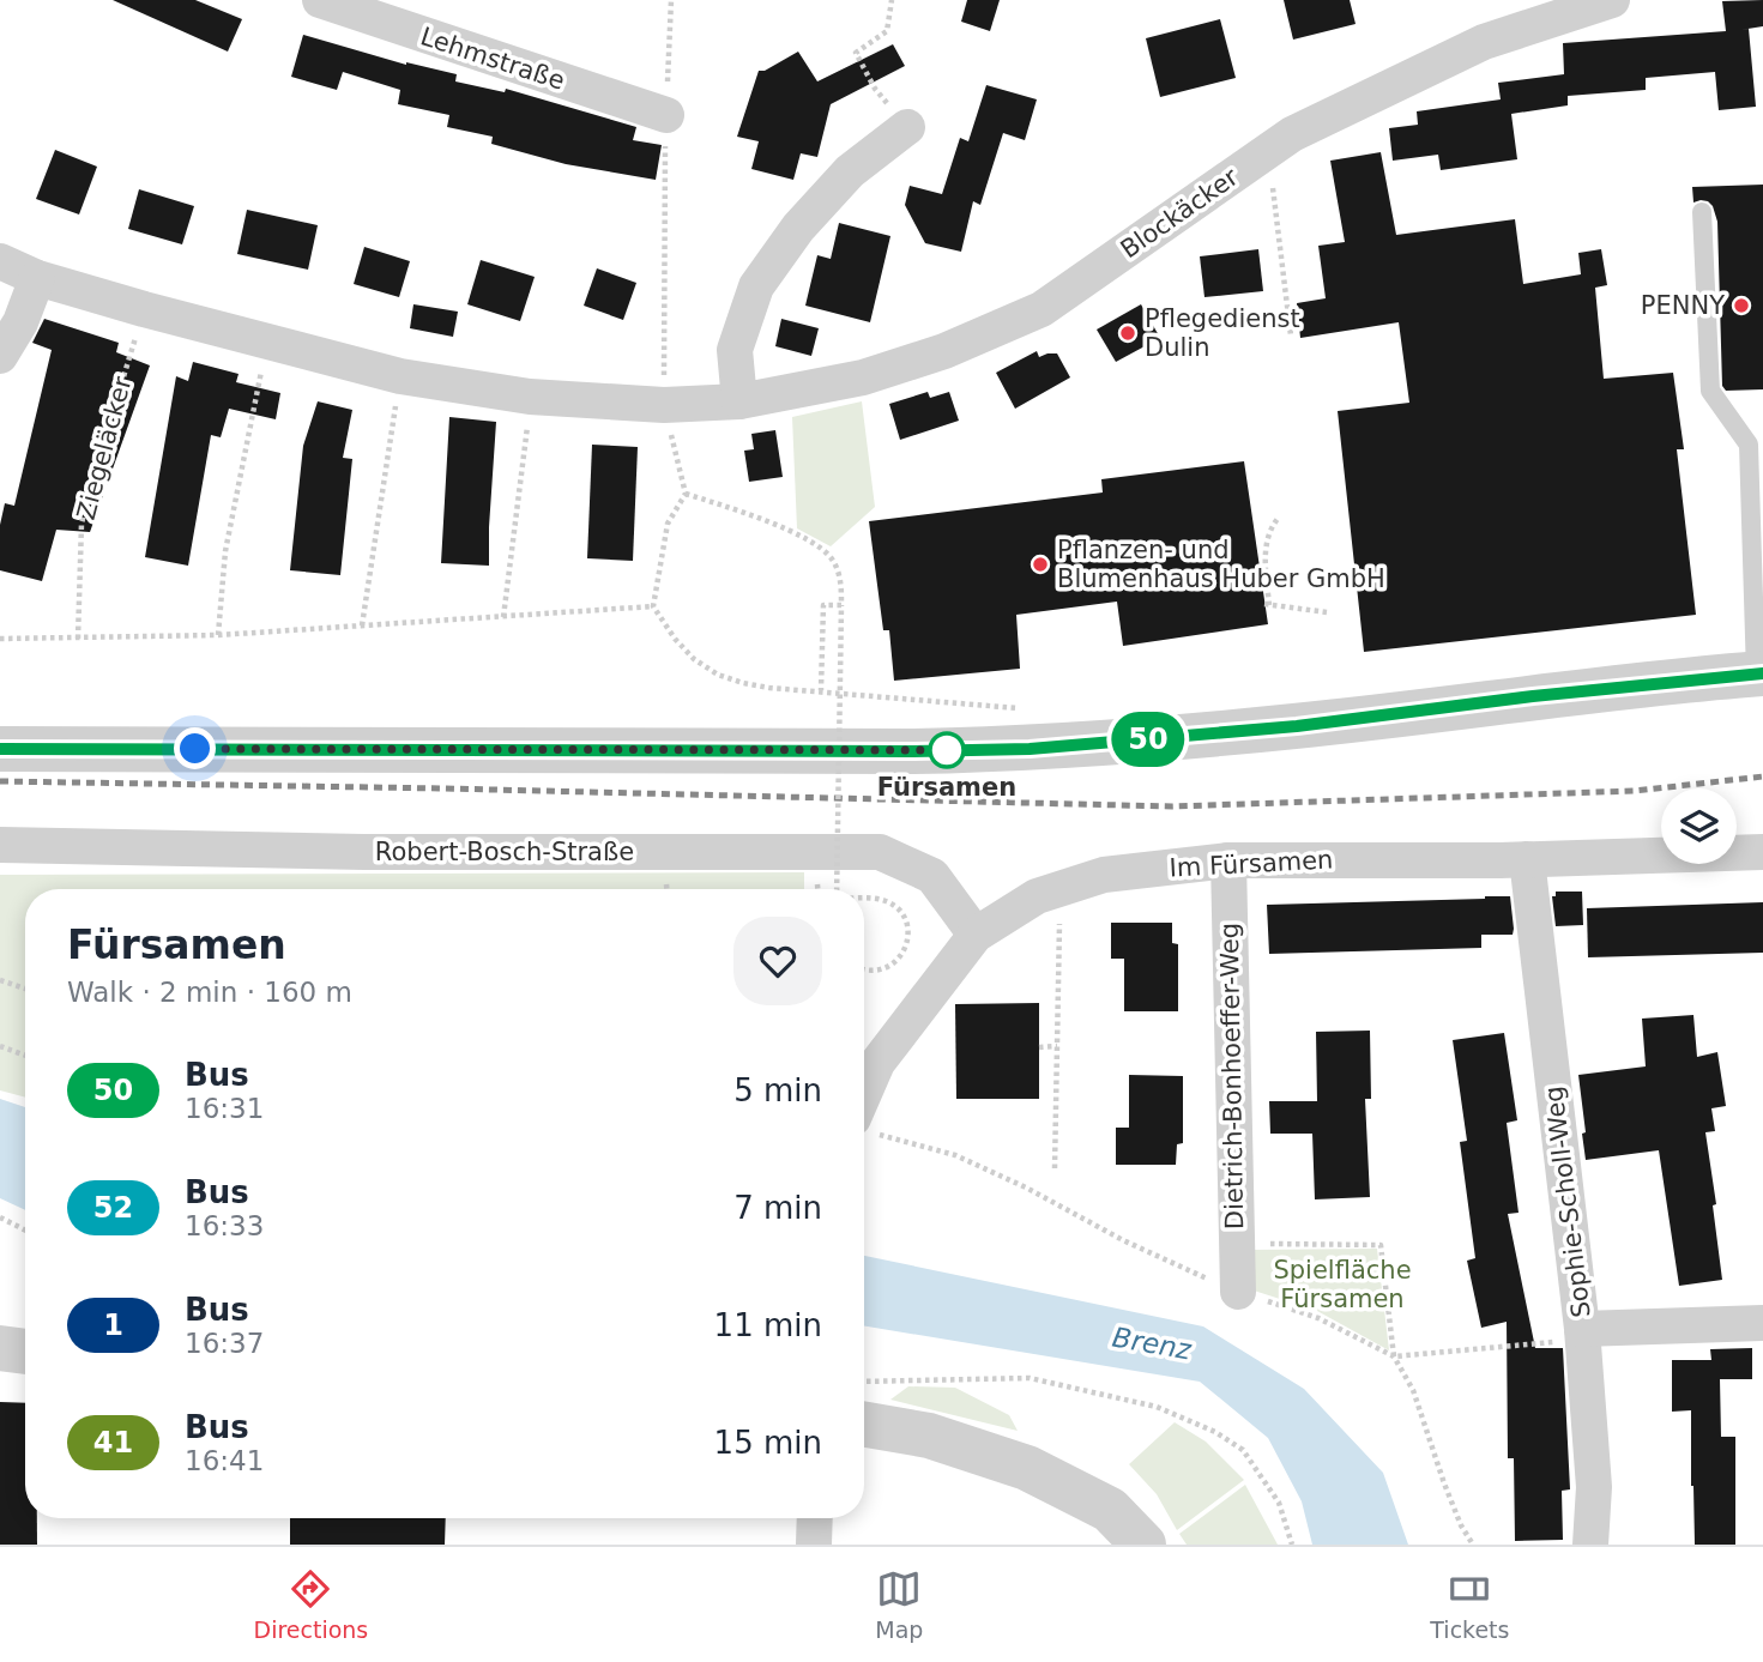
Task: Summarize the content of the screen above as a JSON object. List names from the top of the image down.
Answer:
{
  "streets": {
    "street": [
      "Lehmstraße",
      "Blockäcker",
      "Robert-Bosch-Straße",
      "Im Fürsamen",
      "Dietrich-Bonhoeffer-Weg",
      "Sophie-Scholl-Weg"
    ],
    "path": ["Ziegeläcker"]
  },
  "crossings": [
    ["Robert-Bosch-Straße", "Im Fürsamen"],
    ["Im Fürsamen", "Dietrich-Bonhoeffer-Weg"],
    ["Im Fürsamen", "Sophie-Scholl-Weg"]
  ],
  "water": ["Brenz"],
  "parks": ["Spielfläche Fürsamen"],
  "places": [
    "PENNY",
    "Pflegedienst Dulin",
    "Pflanzen- und Blumenhaus Huber GmbH",
    "Fürsamen"
  ],
  "lines": ["bus line 50"],
  "page": {
    "on_map": "50",
    "heading": ["Fürsamen", "Walk · 2 min · 160 m"],
    "list": [
      {
        "mark": "50",
        "name": "Bus",
        "note": "16:31",
        "value": "5 min"
      },
      {
        "mark": "52",
        "name": "Bus",
        "note": "16:33",
        "value": "7 min"
      },
      {
        "mark": "1",
        "name": "Bus",
        "note": "16:37",
        "value": "11 min"
      },
      {
        "mark": "41",
        "name": "Bus",
        "note": "16:41",
        "value": "15 min"
      }
    ],
    "tabs": ["Directions", "Map", "Tickets"]
  }
}
